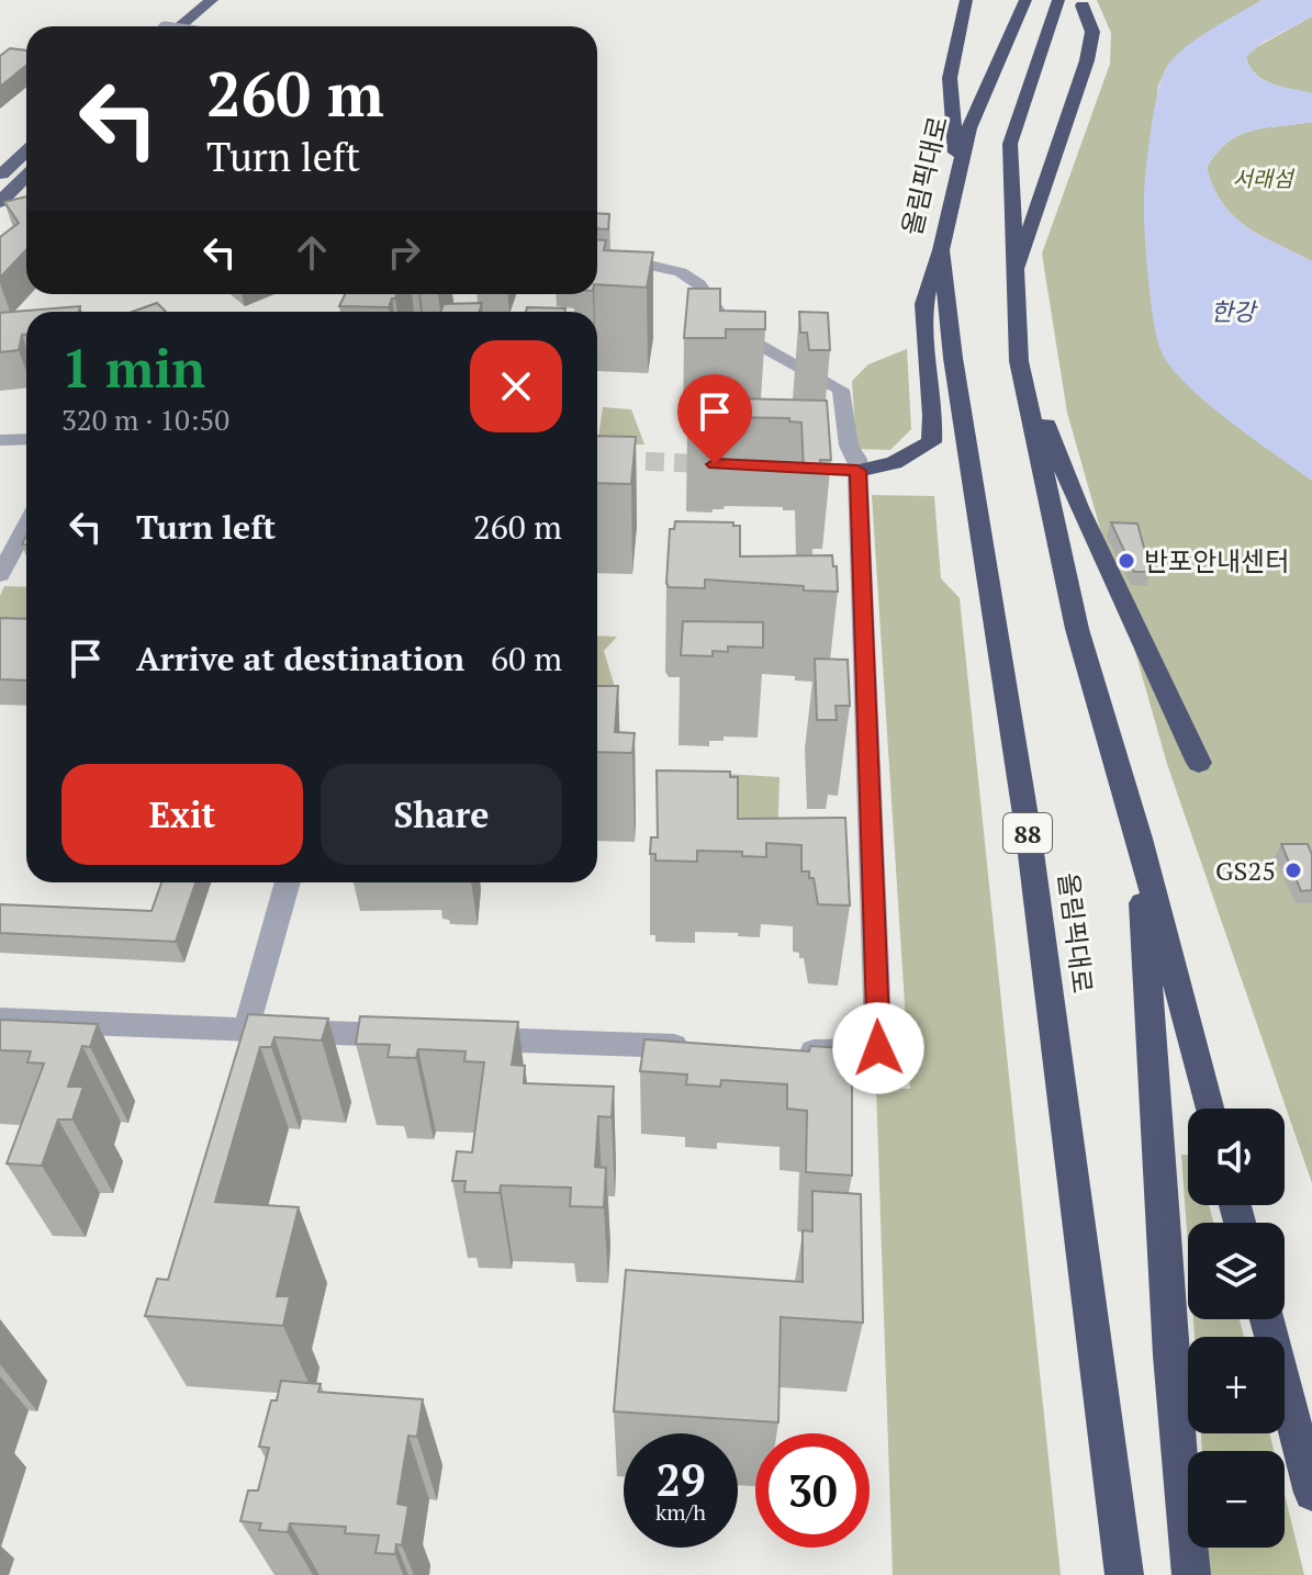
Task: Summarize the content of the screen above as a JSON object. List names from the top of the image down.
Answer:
{
  "streets": {
    "highway": ["올림픽대로", "88"]
  },
  "water": ["한강"],
  "parks": ["서래섬"],
  "places": ["반포안내센터", "GS25"],
  "page": {
    "turn": ["260 m", "Turn left"],
    "heading": ["1 min", "320 m · 10:50"],
    "list": [
      {
        "name": "Turn left",
        "value": "260 m"
      },
      {
        "name": "Arrive at destination",
        "value": "60 m"
      }
    ],
    "buttons": ["Exit", "Share"],
    "map_buttons": ["+", "−"],
    "speed": "29 km/h",
    "limit": "30"
  }
}
